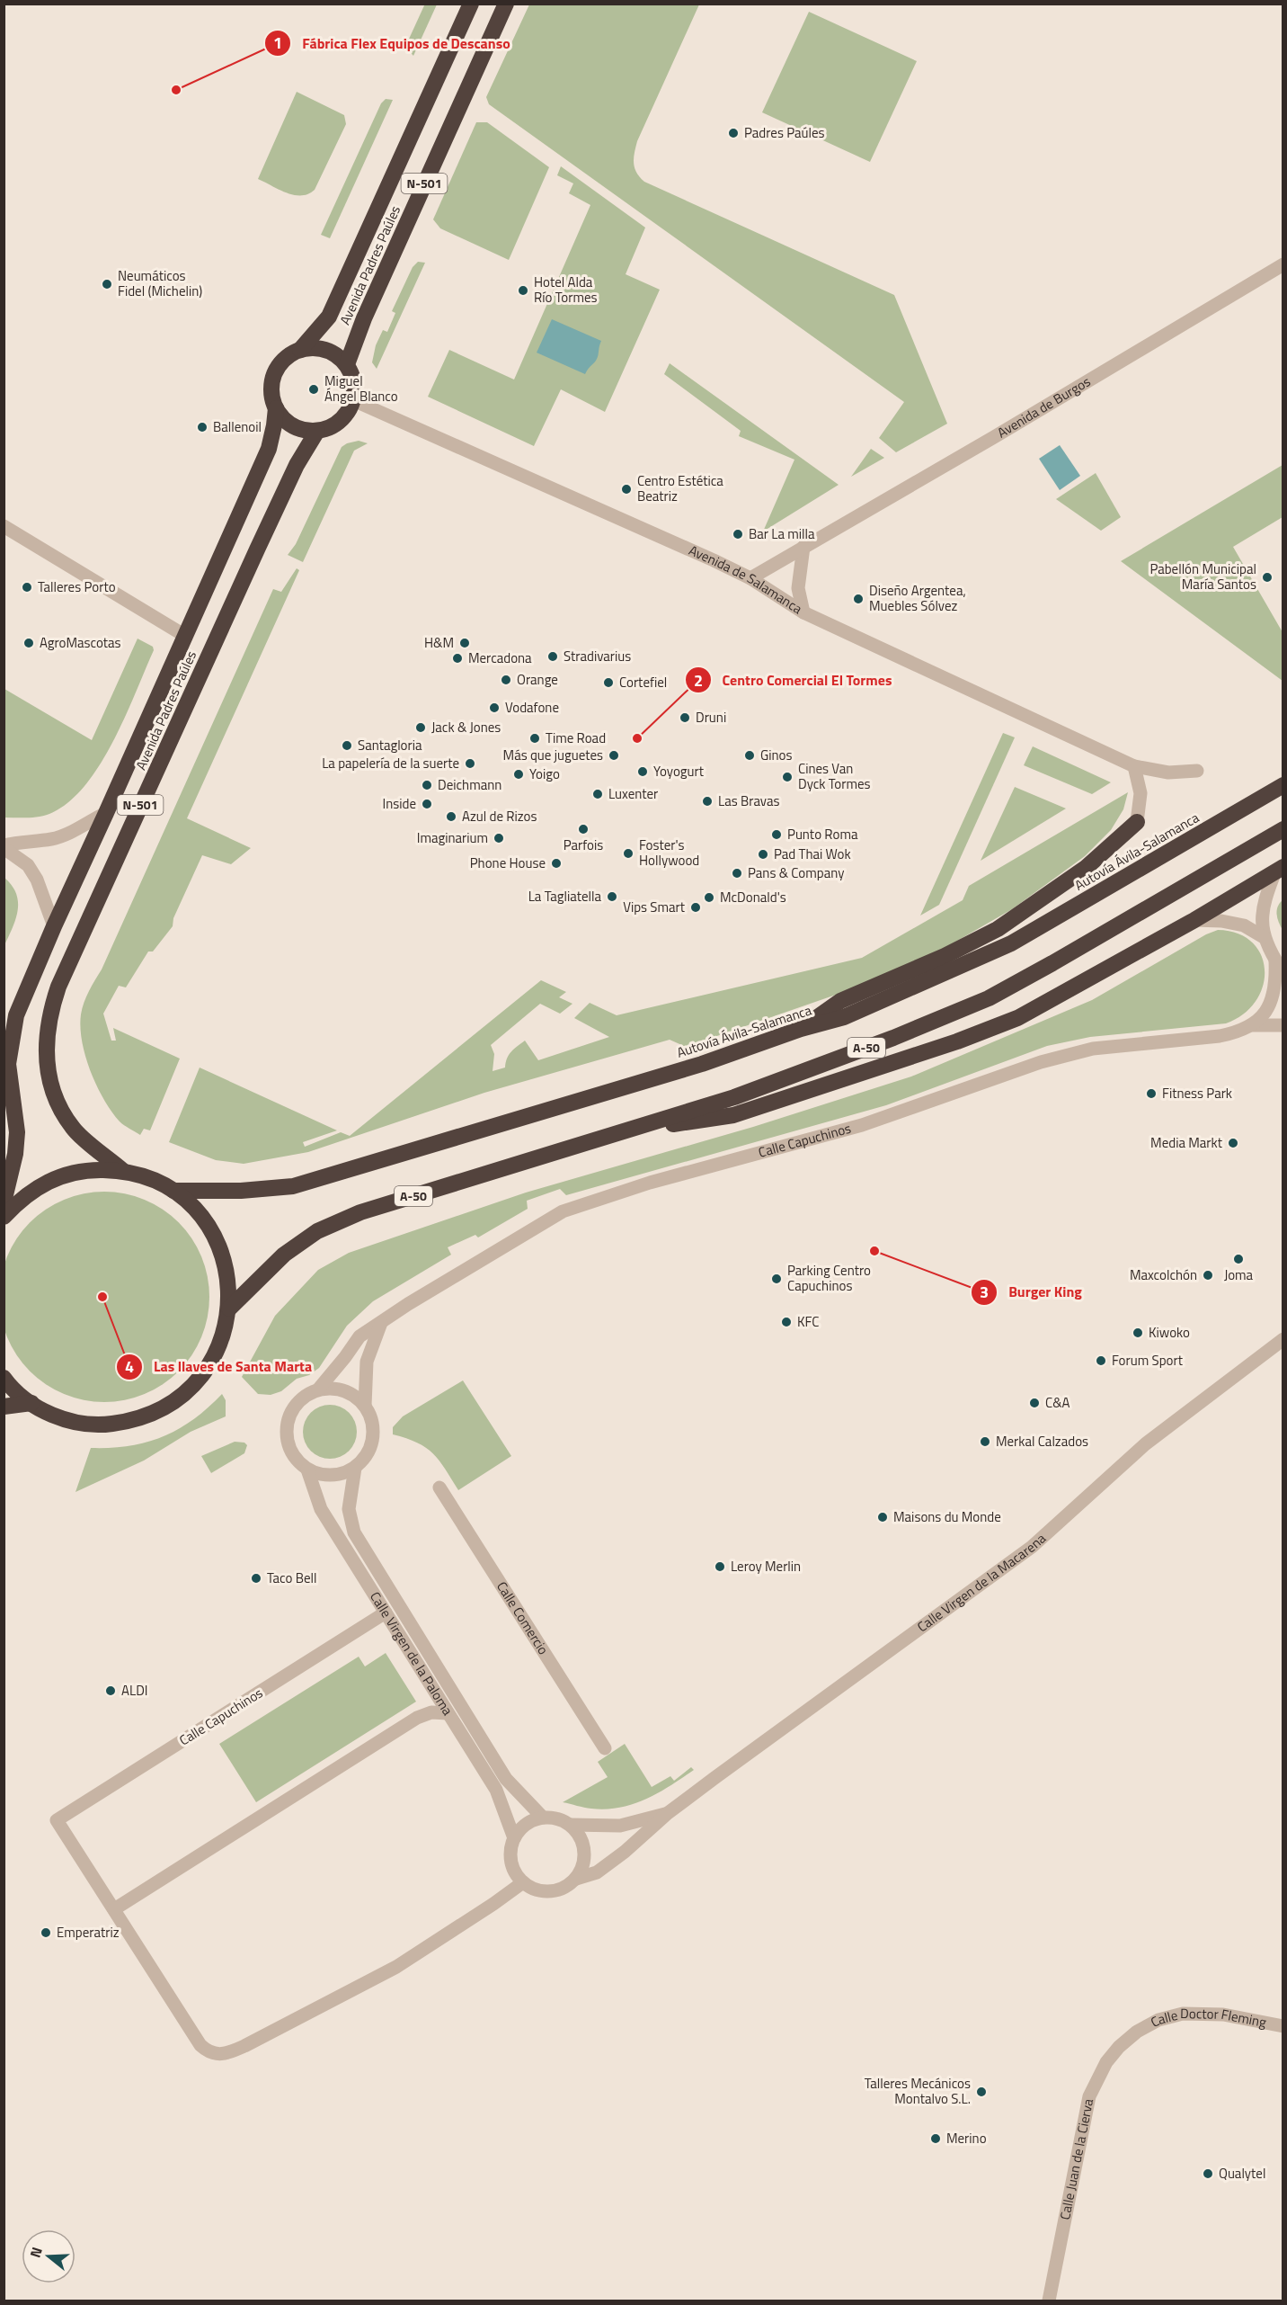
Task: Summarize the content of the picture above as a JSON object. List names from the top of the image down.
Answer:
{
  "streets": {
    "highway": [
      "N-501",
      "Avenida Padres Paúles",
      "Autovía Ávila-Salamanca",
      "A-50"
    ],
    "street": [
      "Avenida de Burgos",
      "Avenida de Salamanca",
      "Calle Capuchinos",
      "Calle Virgen de la Macarena",
      "Calle Comercio",
      "Calle Virgen de la Paloma",
      "Calle Doctor Fleming",
      "Calle Juan de la Cierva"
    ]
  },
  "crossings": [
    ["N-501", "Avenida Padres Paúles"],
    ["N-501", "Avenida de Salamanca"],
    ["Avenida Padres Paúles", "Avenida de Salamanca"],
    ["Avenida de Burgos", "Avenida de Salamanca"],
    ["Calle Capuchinos", "Calle Virgen de la Paloma"],
    ["Calle Virgen de la Macarena", "Calle Virgen de la Paloma"],
    ["Calle Doctor Fleming", "Calle Juan de la Cierva"]
  ],
  "places": [
    "Fábrica Flex Equipos de Descanso",
    "Padres Paúles",
    "Neumáticos Fidel (Michelin)",
    "Hotel Alda Río Tormes",
    "Miguel Ángel Blanco",
    "Ballenoil",
    "Centro Estética Beatriz",
    "Bar La milla",
    "Pabellón Municipal María Santos",
    "Talleres Porto",
    "Diseño Argentea, Muebles Sólvez",
    "AgroMascotas",
    "H&M",
    "Stradivarius",
    "Mercadona",
    "Orange",
    "Cortefiel",
    "Vodafone",
    "Druni",
    "Jack & Jones",
    "Time Road",
    "Centro Comercial El Tormes",
    "Santagloria",
    "Más que juguetes",
    "Ginos",
    "La papelería de la suerte",
    "Yoyogurt",
    "Yoigo",
    "Cines Van Dyck Tormes",
    "Deichmann",
    "Luxenter",
    "Las Bravas",
    "Inside",
    "Azul de Rizos",
    "Parfois",
    "Punto Roma",
    "Imaginarium",
    "Foster's Hollywood",
    "Pad Thai Wok",
    "Phone House",
    "Pans & Company",
    "La Tagliatella",
    "McDonald's",
    "Vips Smart",
    "Fitness Park",
    "Media Markt",
    "Burger King",
    "Joma",
    "Maxcolchón",
    "Parking Centro Capuchinos",
    "Las llaves de Santa Marta",
    "KFC",
    "Kiwoko",
    "Forum Sport",
    "C&A",
    "Merkal Calzados",
    "Maisons du Monde",
    "Leroy Merlin",
    "Taco Bell",
    "ALDI",
    "Emperatriz",
    "Talleres Mecánicos Montalvo S.L.",
    "Merino",
    "Qualytel"
  ],
  "north": "left"
}
